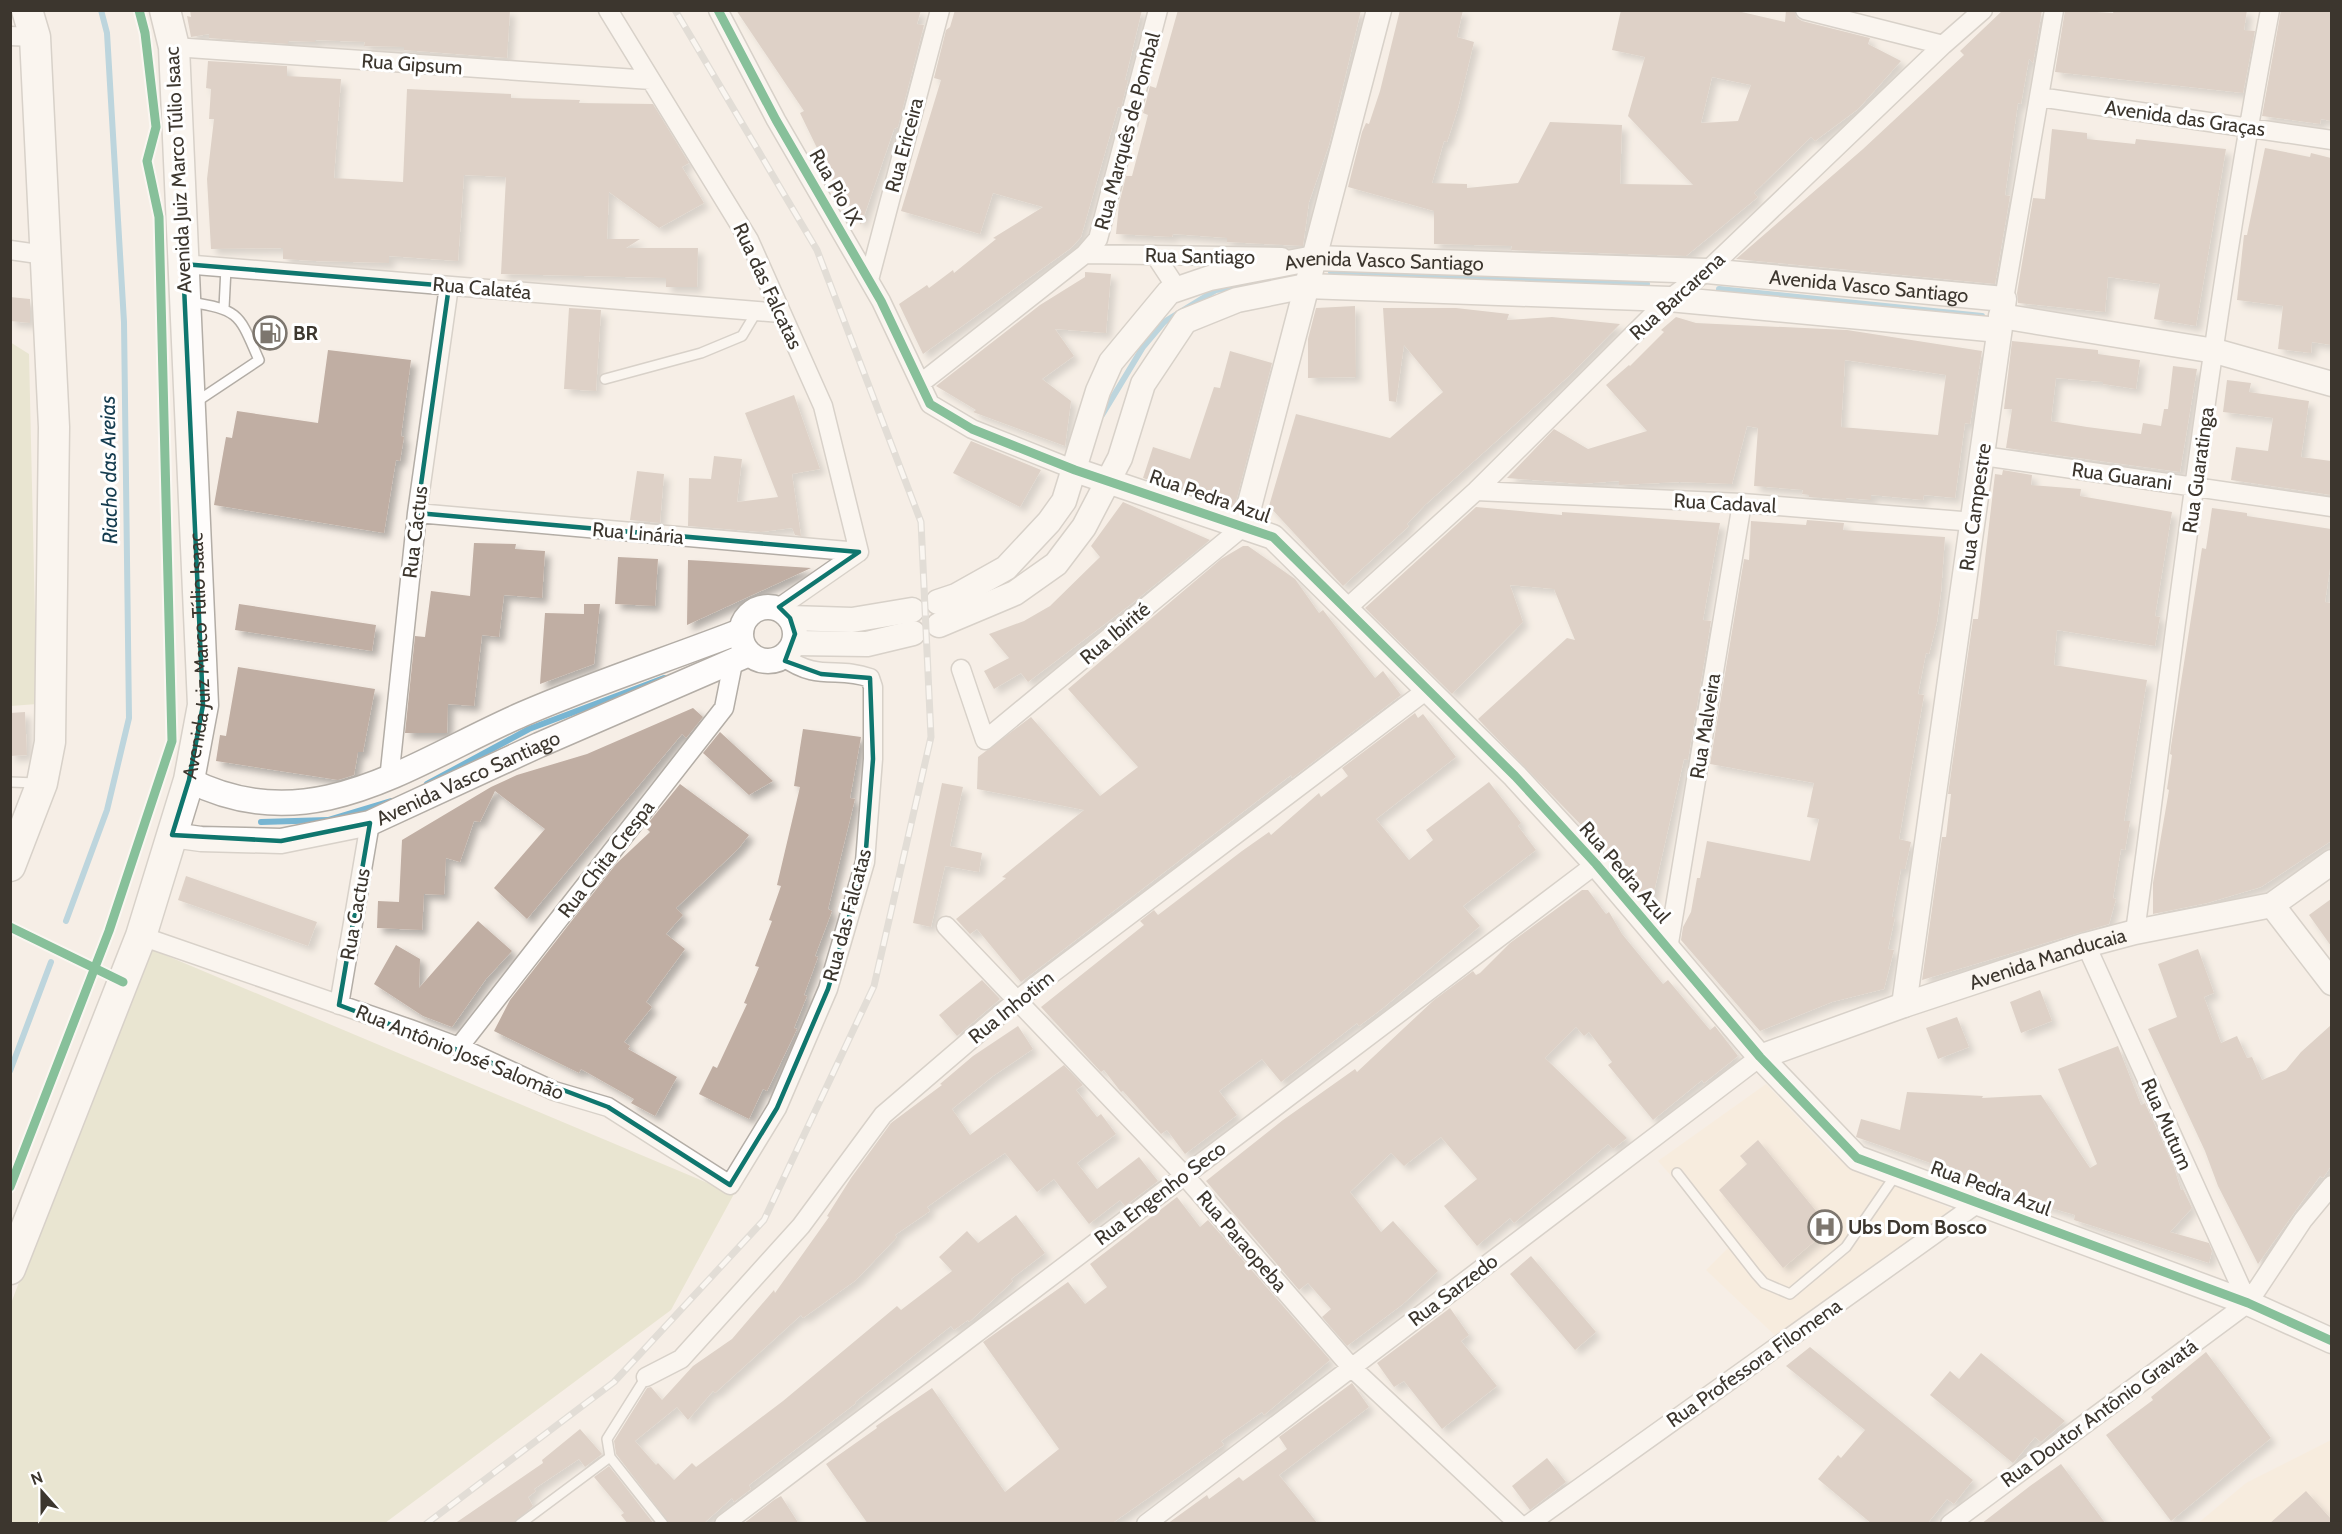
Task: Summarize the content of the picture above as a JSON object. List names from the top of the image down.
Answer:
{
  "streets": {
    "main road": ["Avenida Juiz Marco Túlio Isaac"],
    "street": [
      "Rua Gipsum",
      "Avenida das Graças",
      "Rua Marquês de Pombal",
      "Rua Ericeira",
      "Rua Pio IX",
      "Rua Santiago",
      "Avenida Vasco Santiago",
      "Rua das Falcatas",
      "Rua Calatéa",
      "Rua Barcarena",
      "Rua Guaratinga",
      "Rua Guarani",
      "Rua Pedra Azul",
      "Rua Cadaval",
      "Rua Campestre",
      "Rua Cáctus",
      "Rua Linária",
      "Rua Ibirité",
      "Rua Malveira",
      "Rua Chita Crespa",
      "Rua Cactus",
      "Avenida Manducaia",
      "Rua Inhotim",
      "Rua Antônio José Salomão",
      "Rua Mutum",
      "Rua Engenho Seco",
      "Rua Paraopeba",
      "Rua Sarzedo",
      "Rua Professora Filomena",
      "Rua Doutor Antônio Gravatá"
    ]
  },
  "crossings": [
    ["Rua Gipsum", "Avenida Juiz Marco Túlio Isaac"],
    ["Rua Gipsum", "Rua das Falcatas"],
    ["Avenida das Graças", "Rua Guaratinga"],
    ["Avenida das Graças", "Rua Campestre"],
    ["Rua Marquês de Pombal", "Rua Pio IX"],
    ["Rua Marquês de Pombal", "Rua Santiago"],
    ["Rua Marquês de Pombal", "Rua Pedra Azul"],
    ["Rua Ericeira", "Rua Pio IX"],
    ["Avenida Juiz Marco Túlio Isaac", "Avenida Vasco Santiago"],
    ["Avenida Juiz Marco Túlio Isaac", "Rua Calatéa"],
    ["Avenida Juiz Marco Túlio Isaac", "Rua Antônio José Salomão"],
    ["Rua Pio IX", "Rua Pedra Azul"],
    ["Rua Santiago", "Avenida Vasco Santiago"],
    ["Avenida Vasco Santiago", "Rua das Falcatas"],
    ["Avenida Vasco Santiago", "Rua Barcarena"],
    ["Avenida Vasco Santiago", "Rua Guaratinga"],
    ["Avenida Vasco Santiago", "Rua Pedra Azul"],
    ["Avenida Vasco Santiago", "Rua Campestre"],
    ["Avenida Vasco Santiago", "Rua Cáctus"],
    ["Avenida Vasco Santiago", "Rua Chita Crespa"],
    ["Avenida Vasco Santiago", "Rua Cactus"],
    ["Rua das Falcatas", "Rua Calatéa"],
    ["Rua das Falcatas", "Rua Linária"],
    ["Rua das Falcatas", "Rua Chita Crespa"],
    ["Rua das Falcatas", "Rua Antônio José Salomão"],
    ["Rua Calatéa", "Rua Cáctus"],
    ["Rua Barcarena", "Rua Pedra Azul"],
    ["Rua Barcarena", "Rua Cadaval"],
    ["Rua Guaratinga", "Rua Guarani"],
    ["Rua Guaratinga", "Avenida Manducaia"],
    ["Rua Guarani", "Rua Campestre"],
    ["Rua Pedra Azul", "Rua Ibirité"],
    ["Rua Pedra Azul", "Rua Malveira"],
    ["Rua Pedra Azul", "Avenida Manducaia"],
    ["Rua Pedra Azul", "Rua Inhotim"],
    ["Rua Pedra Azul", "Rua Mutum"],
    ["Rua Pedra Azul", "Rua Engenho Seco"],
    ["Rua Pedra Azul", "Rua Sarzedo"],
    ["Rua Pedra Azul", "Rua Professora Filomena"],
    ["Rua Pedra Azul", "Rua Doutor Antônio Gravatá"],
    ["Rua Cadaval", "Rua Campestre"],
    ["Rua Cadaval", "Rua Malveira"],
    ["Rua Campestre", "Avenida Manducaia"],
    ["Rua Cáctus", "Rua Linária"],
    ["Rua Chita Crespa", "Rua Antônio José Salomão"],
    ["Rua Cactus", "Rua Antônio José Salomão"],
    ["Avenida Manducaia", "Rua Mutum"],
    ["Avenida Manducaia", "Rua Sarzedo"],
    ["Rua Inhotim", "Rua Paraopeba"],
    ["Rua Mutum", "Rua Doutor Antônio Gravatá"],
    ["Rua Engenho Seco", "Rua Paraopeba"],
    ["Rua Paraopeba", "Rua Sarzedo"]
  ],
  "water": ["Riacho das Areias"],
  "places": {
    "fuel station": ["BR"],
    "hospital": ["Ubs Dom Bosco"]
  },
  "north": "top"
}
